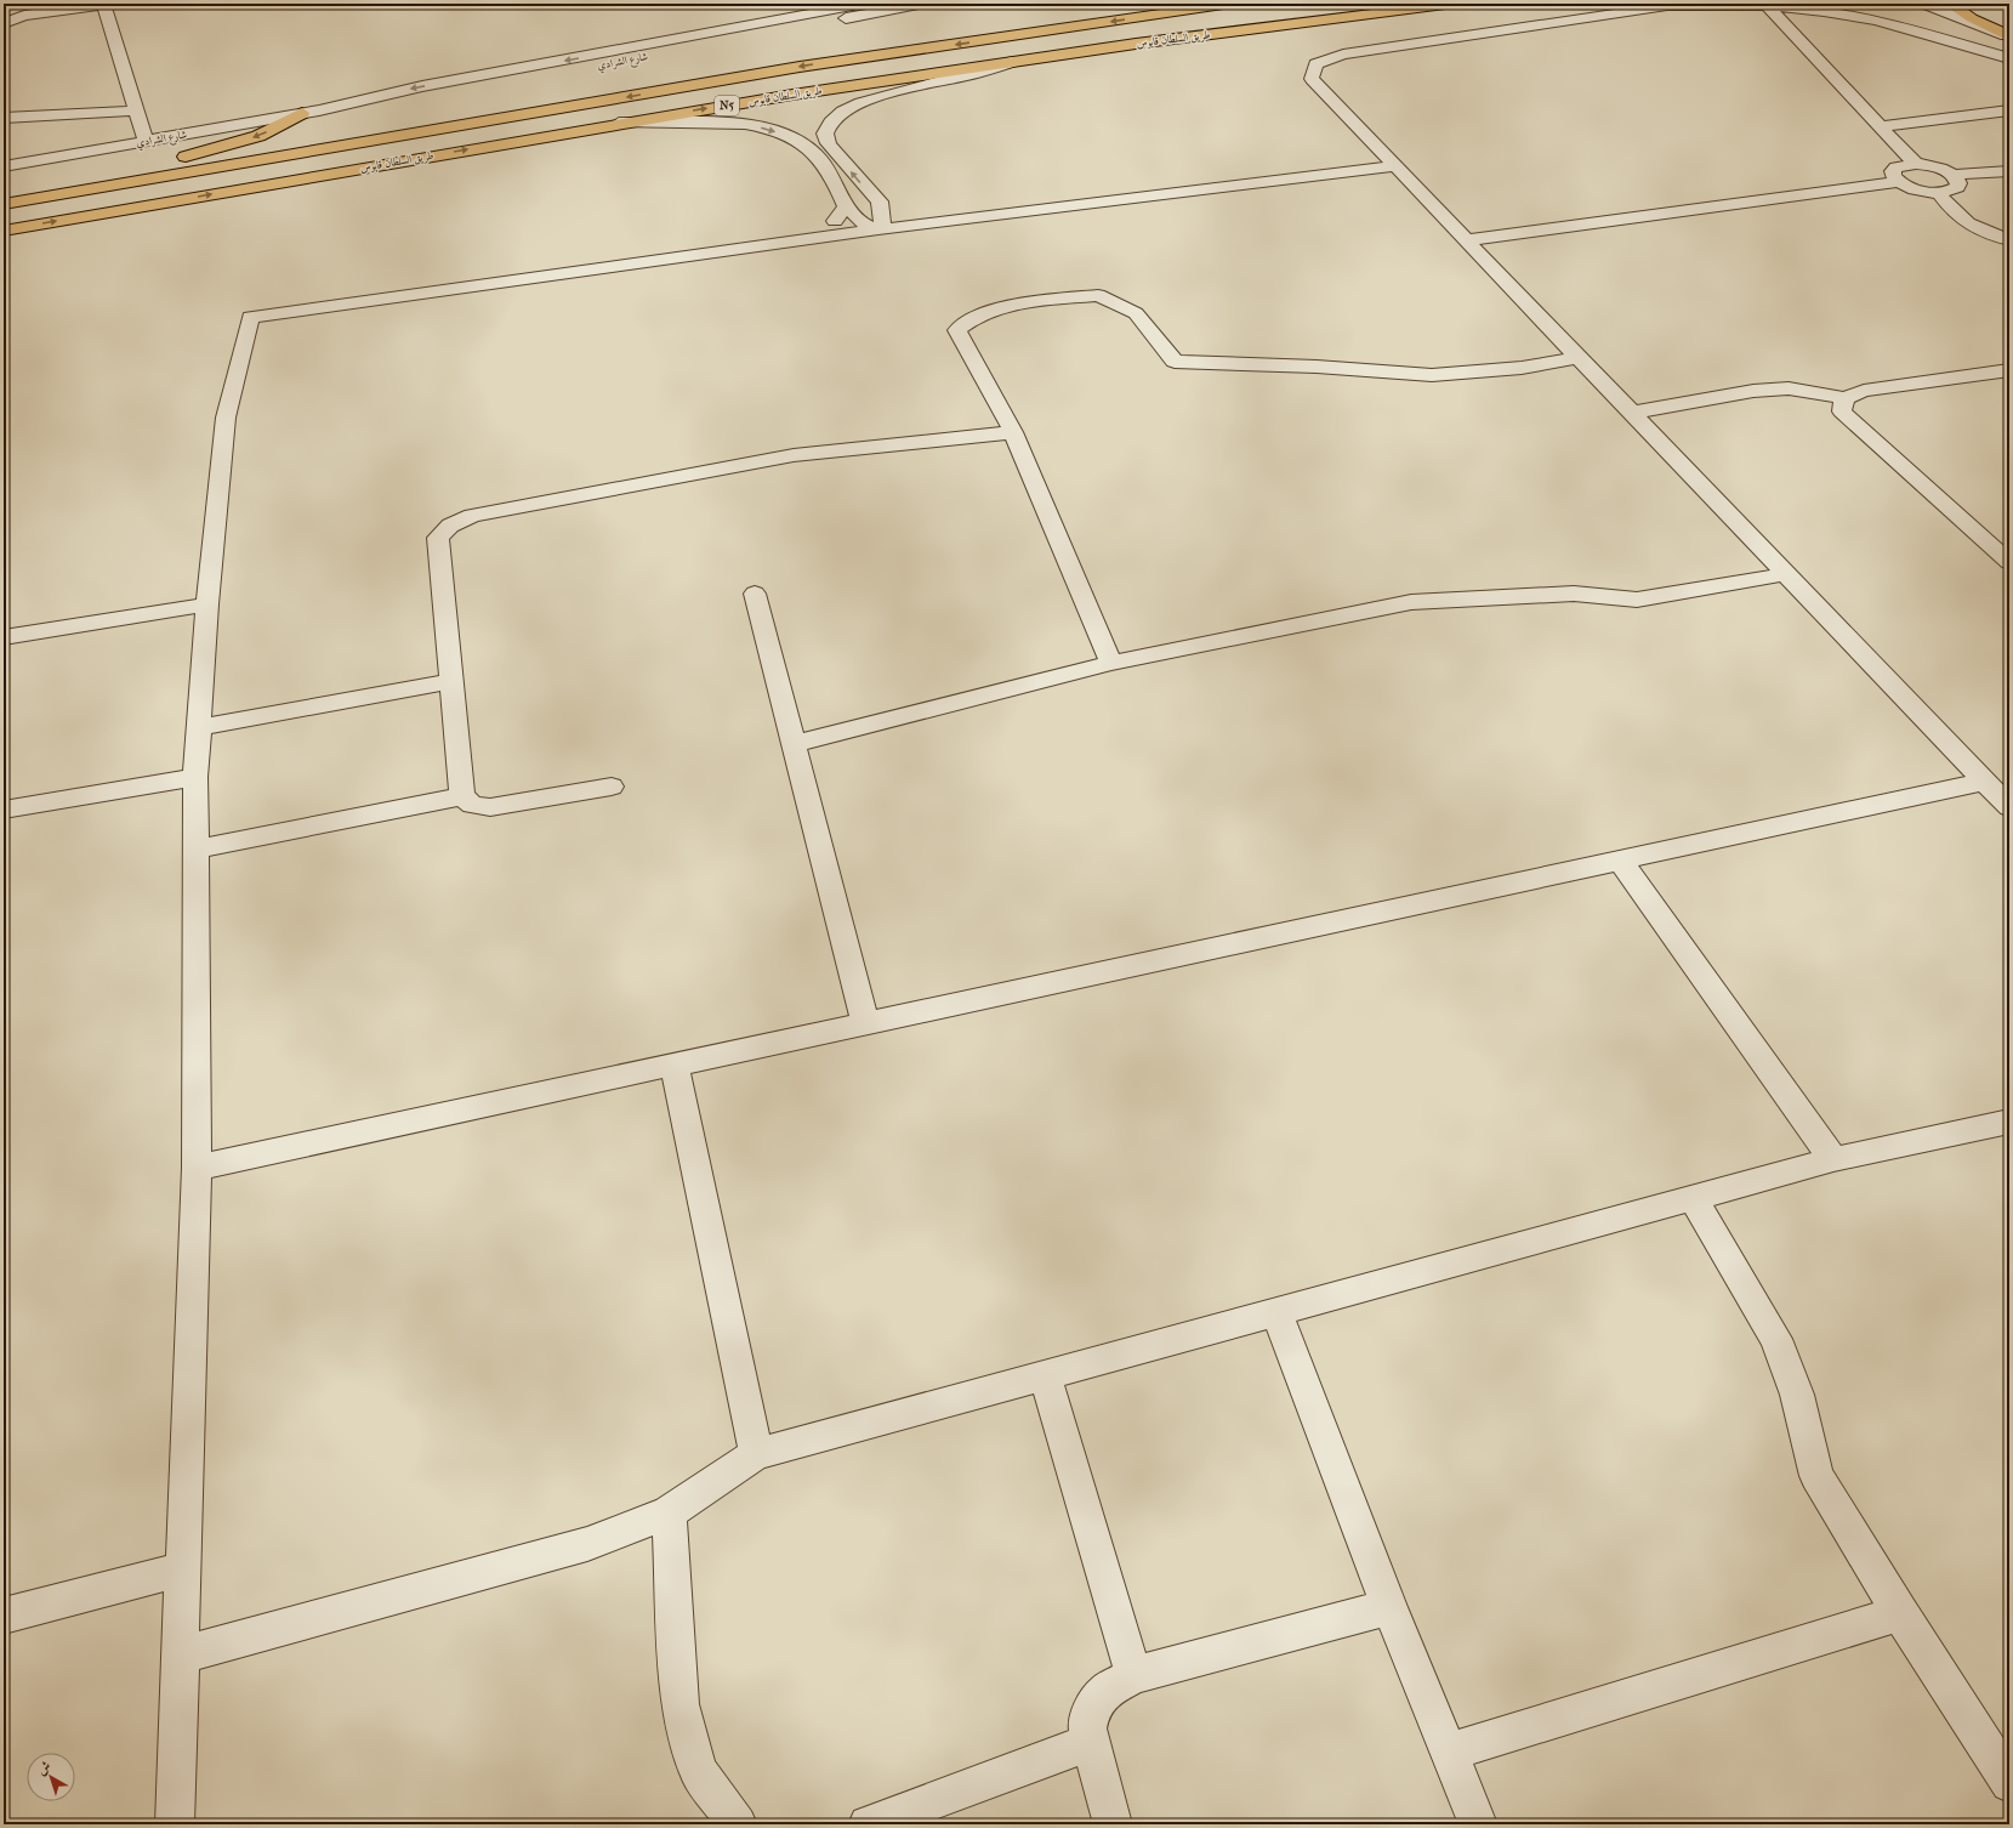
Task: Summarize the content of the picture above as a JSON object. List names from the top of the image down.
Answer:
{
  "streets": {
    "highway": ["طريق السلطان قابوس", "N5"],
    "street": ["شارع الشرادي"]
  },
  "north": "top left"
}
